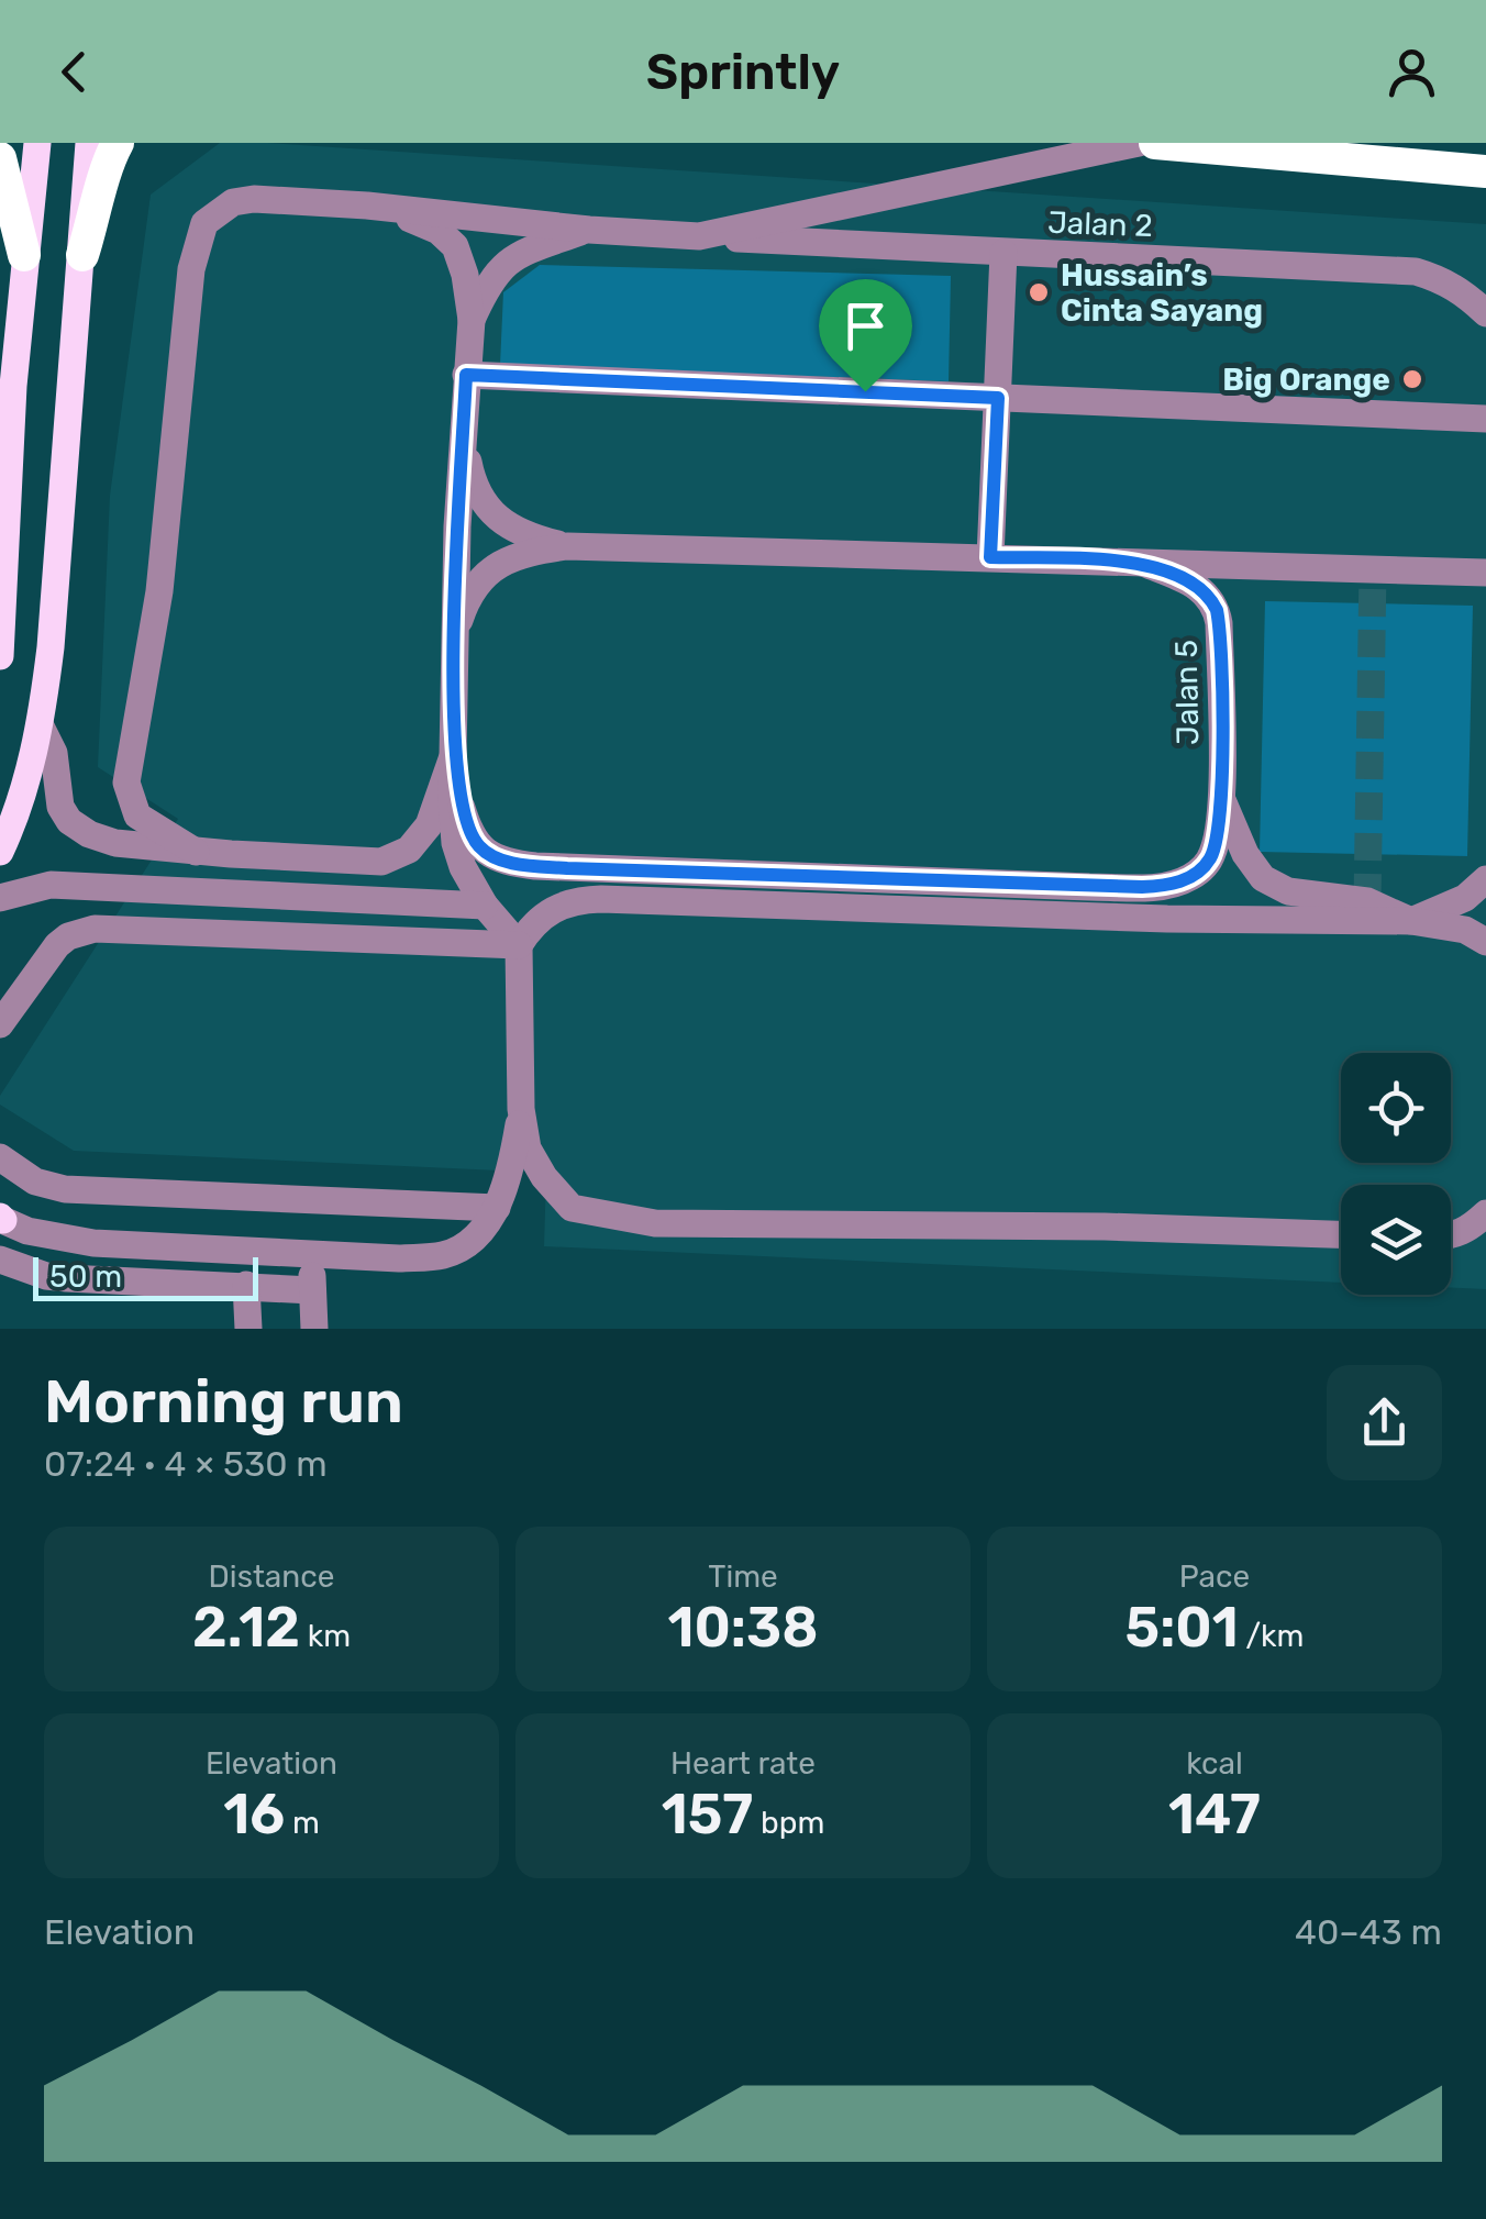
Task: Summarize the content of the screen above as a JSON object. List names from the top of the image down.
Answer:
{
  "streets": {
    "street": ["Jalan 2", "Jalan 5"]
  },
  "places": ["Hussain’s Cinta Sayang", "Big Orange"],
  "scale_bar": "50 m",
  "page": {
    "header": "Sprintly",
    "scale": "50 m",
    "heading": ["Morning run", "07:24 · 4 × 530 m"],
    "stats": [
      ["Distance", "2.12 km"],
      ["Time", "10:38"],
      ["Pace", "5:01 /km"],
      ["Elevation", "16 m"],
      ["Heart rate", "157 bpm"],
      ["kcal", "147"]
    ],
    "chart": ["Elevation", "40–43 m"]
  }
}
